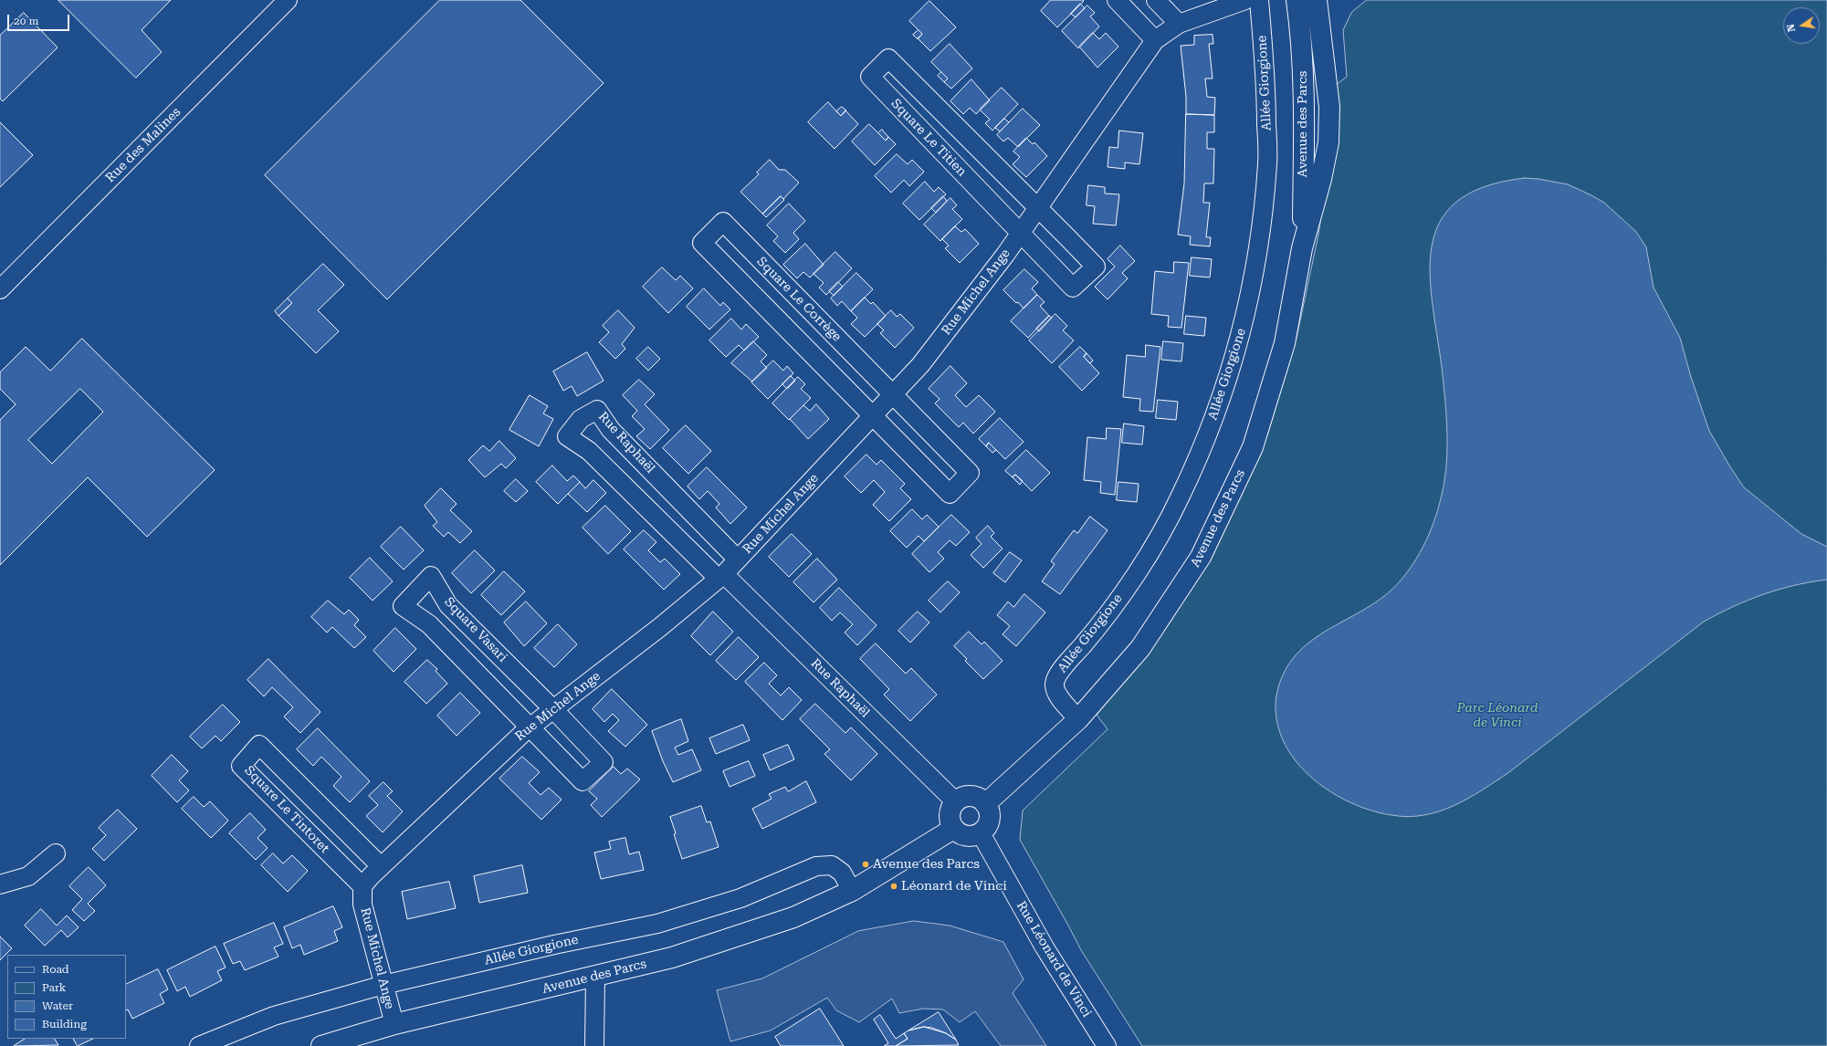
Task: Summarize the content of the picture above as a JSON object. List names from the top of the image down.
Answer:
{
  "streets": {
    "street": [
      "Allée Giorgione",
      "Avenue des Parcs",
      "Square Le Titien",
      "Rue des Malines",
      "Rue Michel Ange",
      "Square Le Corrège",
      "Rue Raphaël",
      "Square Vasari",
      "Square Le Tintoret",
      "Rue Léonard de Vinci"
    ]
  },
  "crossings": [
    ["Allée Giorgione", "Avenue des Parcs"],
    ["Allée Giorgione", "Rue Michel Ange"],
    ["Avenue des Parcs", "Rue Michel Ange"],
    ["Avenue des Parcs", "Rue Raphaël"],
    ["Avenue des Parcs", "Rue Léonard de Vinci"],
    ["Square Le Titien", "Rue Michel Ange"],
    ["Rue Michel Ange", "Square Le Corrège"],
    ["Rue Michel Ange", "Rue Raphaël"],
    ["Rue Michel Ange", "Square Vasari"],
    ["Rue Michel Ange", "Square Le Tintoret"],
    ["Rue Raphaël", "Rue Léonard de Vinci"]
  ],
  "parks": ["Parc Léonard de Vinci"],
  "places": ["Avenue des Parcs", "Léonard de Vinci"],
  "legend": [
    "Road",
    "Park",
    "Water",
    "Building"
  ],
  "scale_bar": "20 m",
  "north": "left"
}
